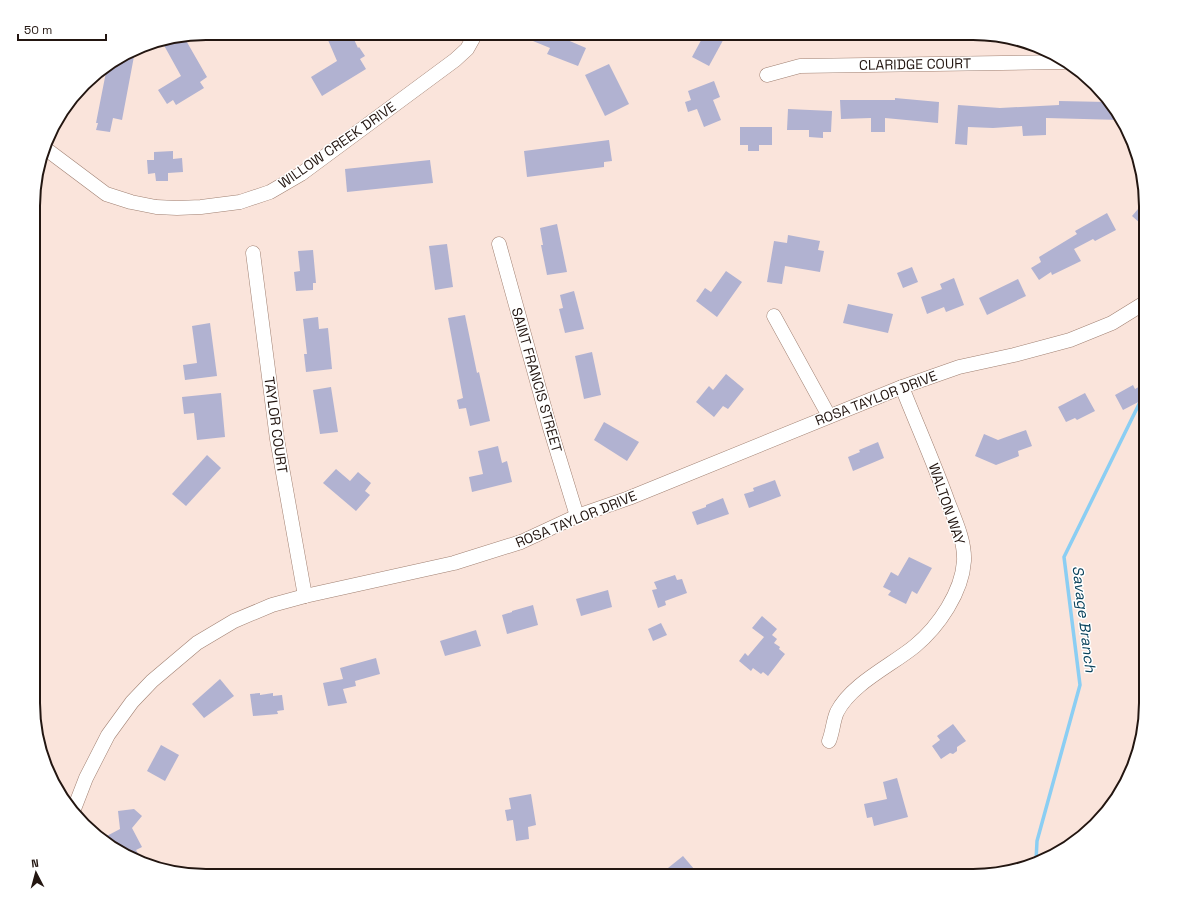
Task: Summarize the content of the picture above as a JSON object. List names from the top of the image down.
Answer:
{
  "streets": {
    "street": [
      "CLARIDGE COURT",
      "WILLOW CREEK DRIVE",
      "SAINT FRANCIS STREET",
      "ROSA TAYLOR DRIVE",
      "TAYLOR COURT",
      "WALTON WAY"
    ]
  },
  "crossings": [
    ["SAINT FRANCIS STREET", "ROSA TAYLOR DRIVE"],
    ["ROSA TAYLOR DRIVE", "TAYLOR COURT"],
    ["ROSA TAYLOR DRIVE", "WALTON WAY"]
  ],
  "water": ["Savage Branch"],
  "scale_bar": "50 m",
  "north": "top"
}
